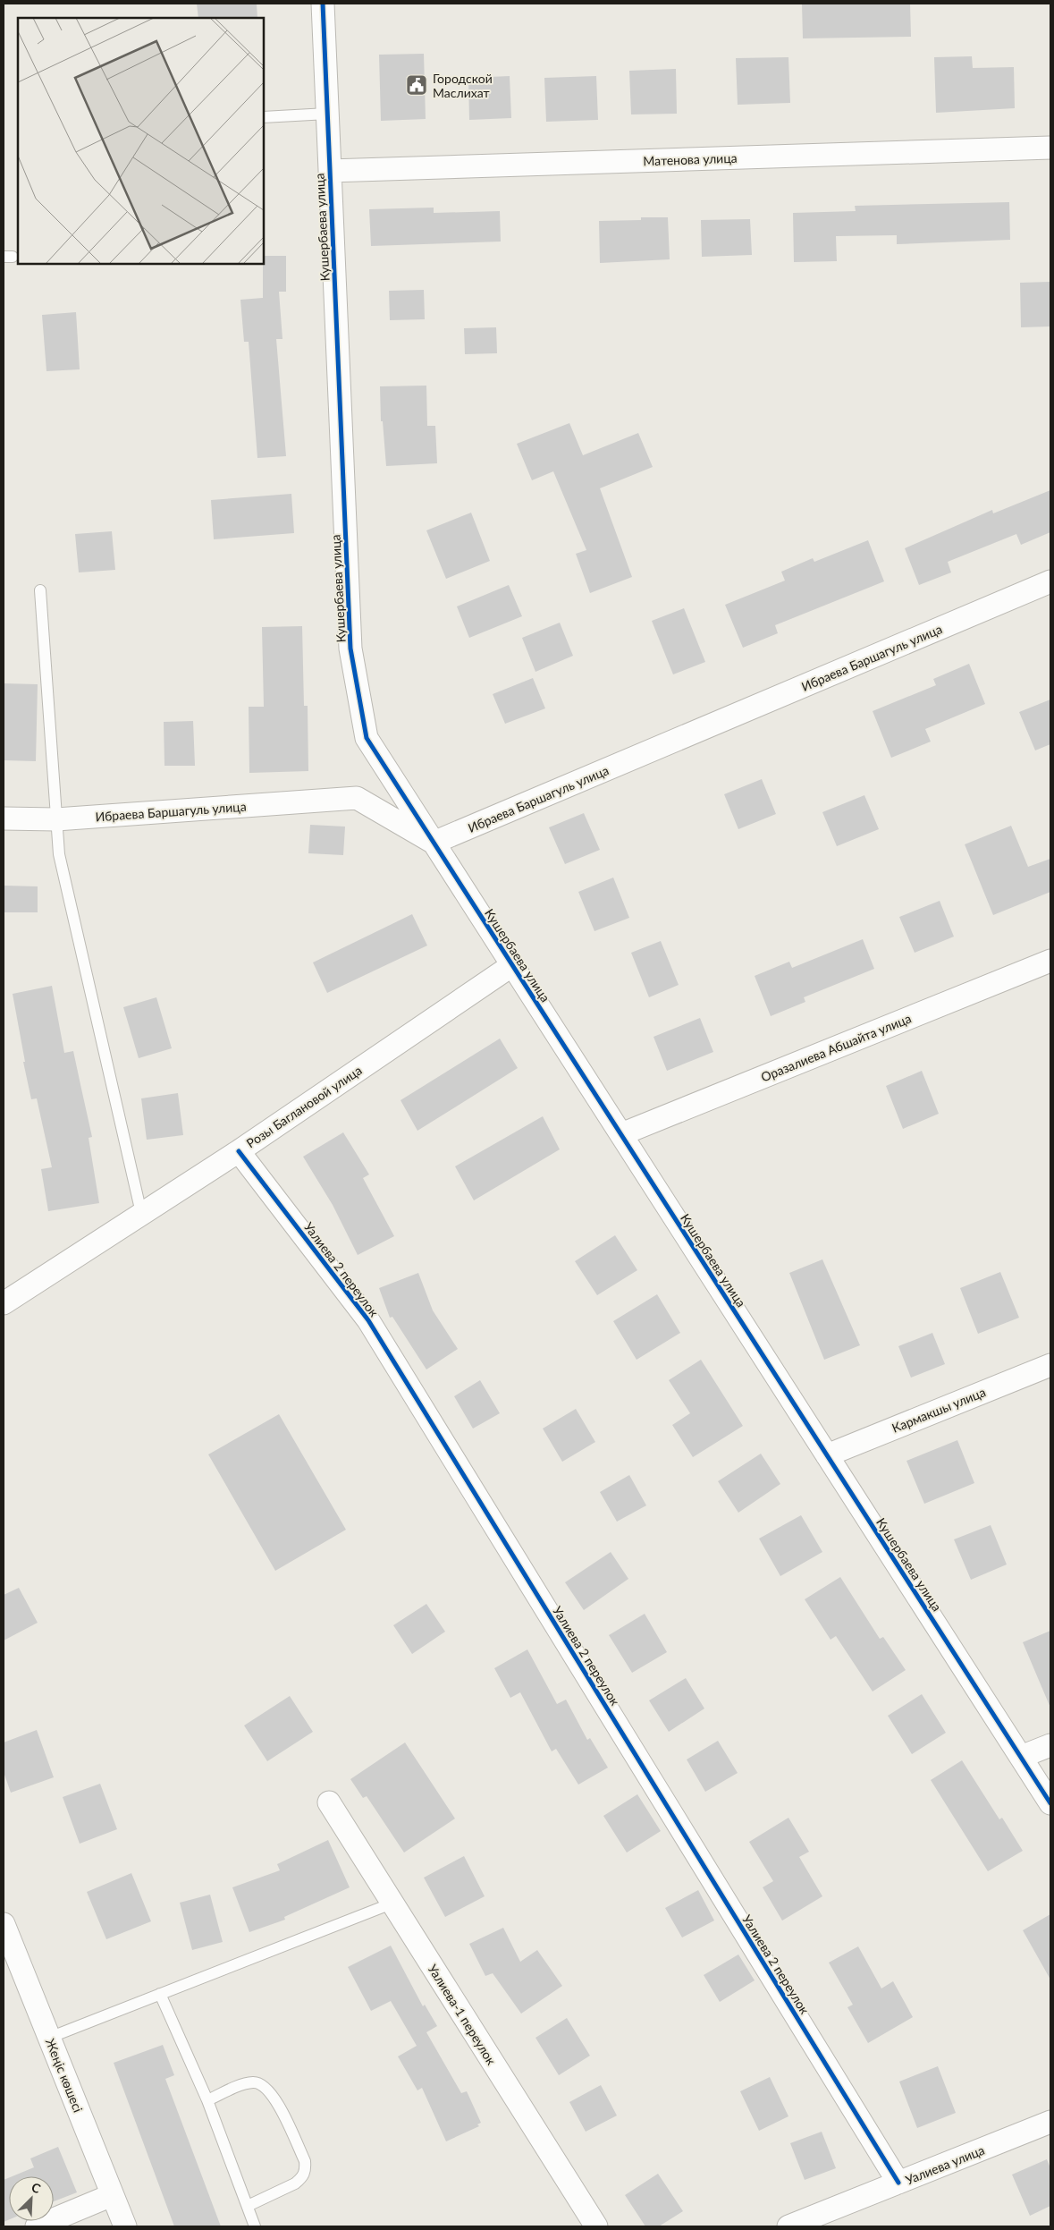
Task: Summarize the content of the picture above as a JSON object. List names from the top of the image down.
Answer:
{
  "streets": {
    "street": [
      "Матенова улица",
      "Кушербаева улица",
      "Ибраева Баршагуль улица",
      "Оразалиева Абшайта улица",
      "Розы Баглановой улица",
      "Уалиева 2 переулок",
      "Кармакшы улица",
      "Уалиева-1 переулок",
      "Жеңіс көшесі",
      "Уалиева улица"
    ]
  },
  "crossings": [
    ["Матенова улица", "Кушербаева улица"],
    ["Кушербаева улица", "Ибраева Баршагуль улица"],
    ["Кушербаева улица", "Оразалиева Абшайта улица"],
    ["Кушербаева улица", "Розы Баглановой улица"],
    ["Кушербаева улица", "Кармакшы улица"],
    ["Розы Баглановой улица", "Уалиева 2 переулок"],
    ["Уалиева 2 переулок", "Уалиева улица"]
  ],
  "places": {
    "public building": ["Городской Маслихат"]
  },
  "north": "top right"
}
